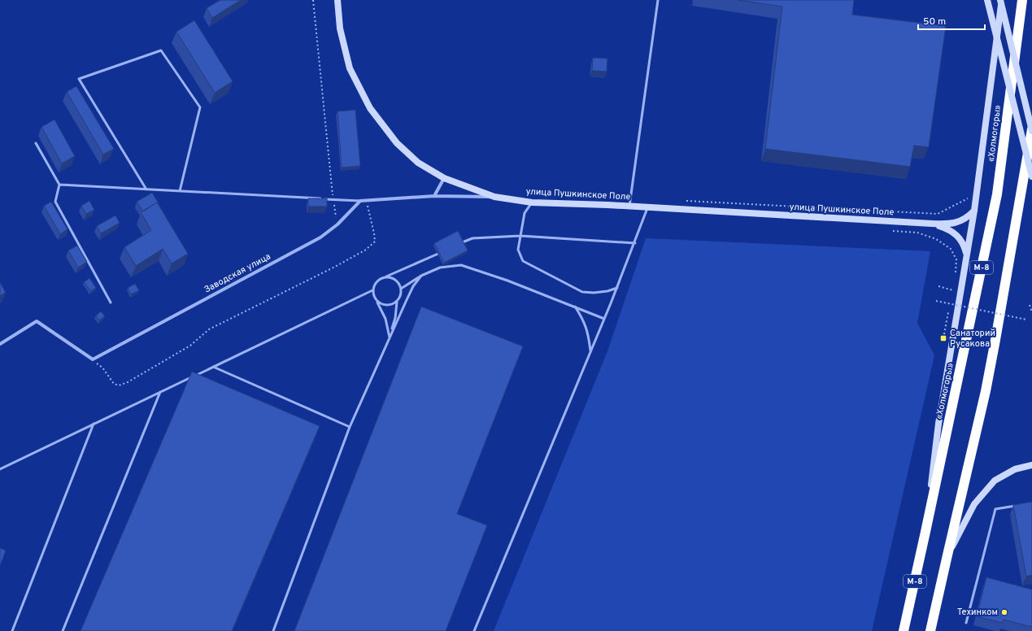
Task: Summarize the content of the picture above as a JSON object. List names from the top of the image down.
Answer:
{
  "streets": {
    "highway": ["«Холмогоры»", "М-8"],
    "main road": ["улица Пушкинское Поле"],
    "street": ["Заводская улица"]
  },
  "places": {
    "transit": ["Санаторий Русакова"],
    "other": ["Техинком"]
  },
  "scale_bar": "50 m"
}
